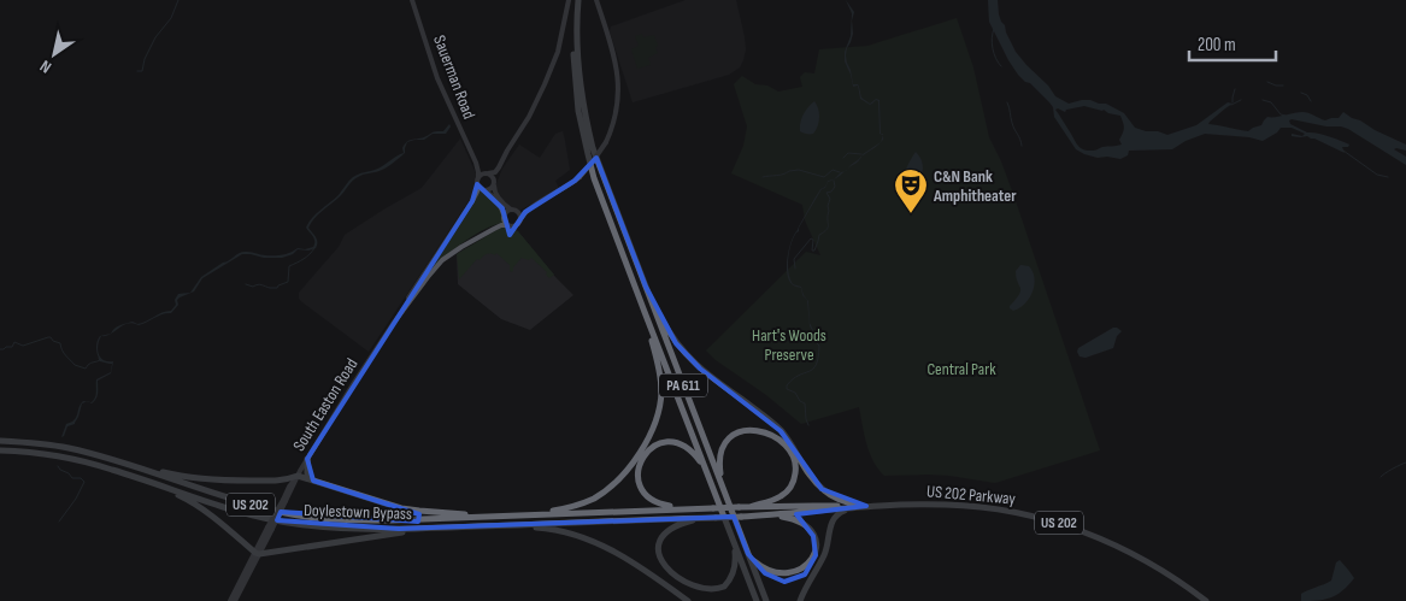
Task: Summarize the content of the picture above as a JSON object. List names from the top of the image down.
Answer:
{
  "streets": {
    "highway": [
      "PA 611",
      "US 202 Parkway",
      "US 202",
      "Doylestown Bypass"
    ],
    "main road": ["Sauerman Road", "South Easton Road"]
  },
  "crossings": [
    ["US 202 Parkway", "Doylestown Bypass"]
  ],
  "parks": ["Hart's Woods Preserve", "Central Park"],
  "places": {
    "theatre": ["C&N Bank Amphitheater"]
  },
  "scale_bar": "200 m",
  "north": "bottom left"
}
